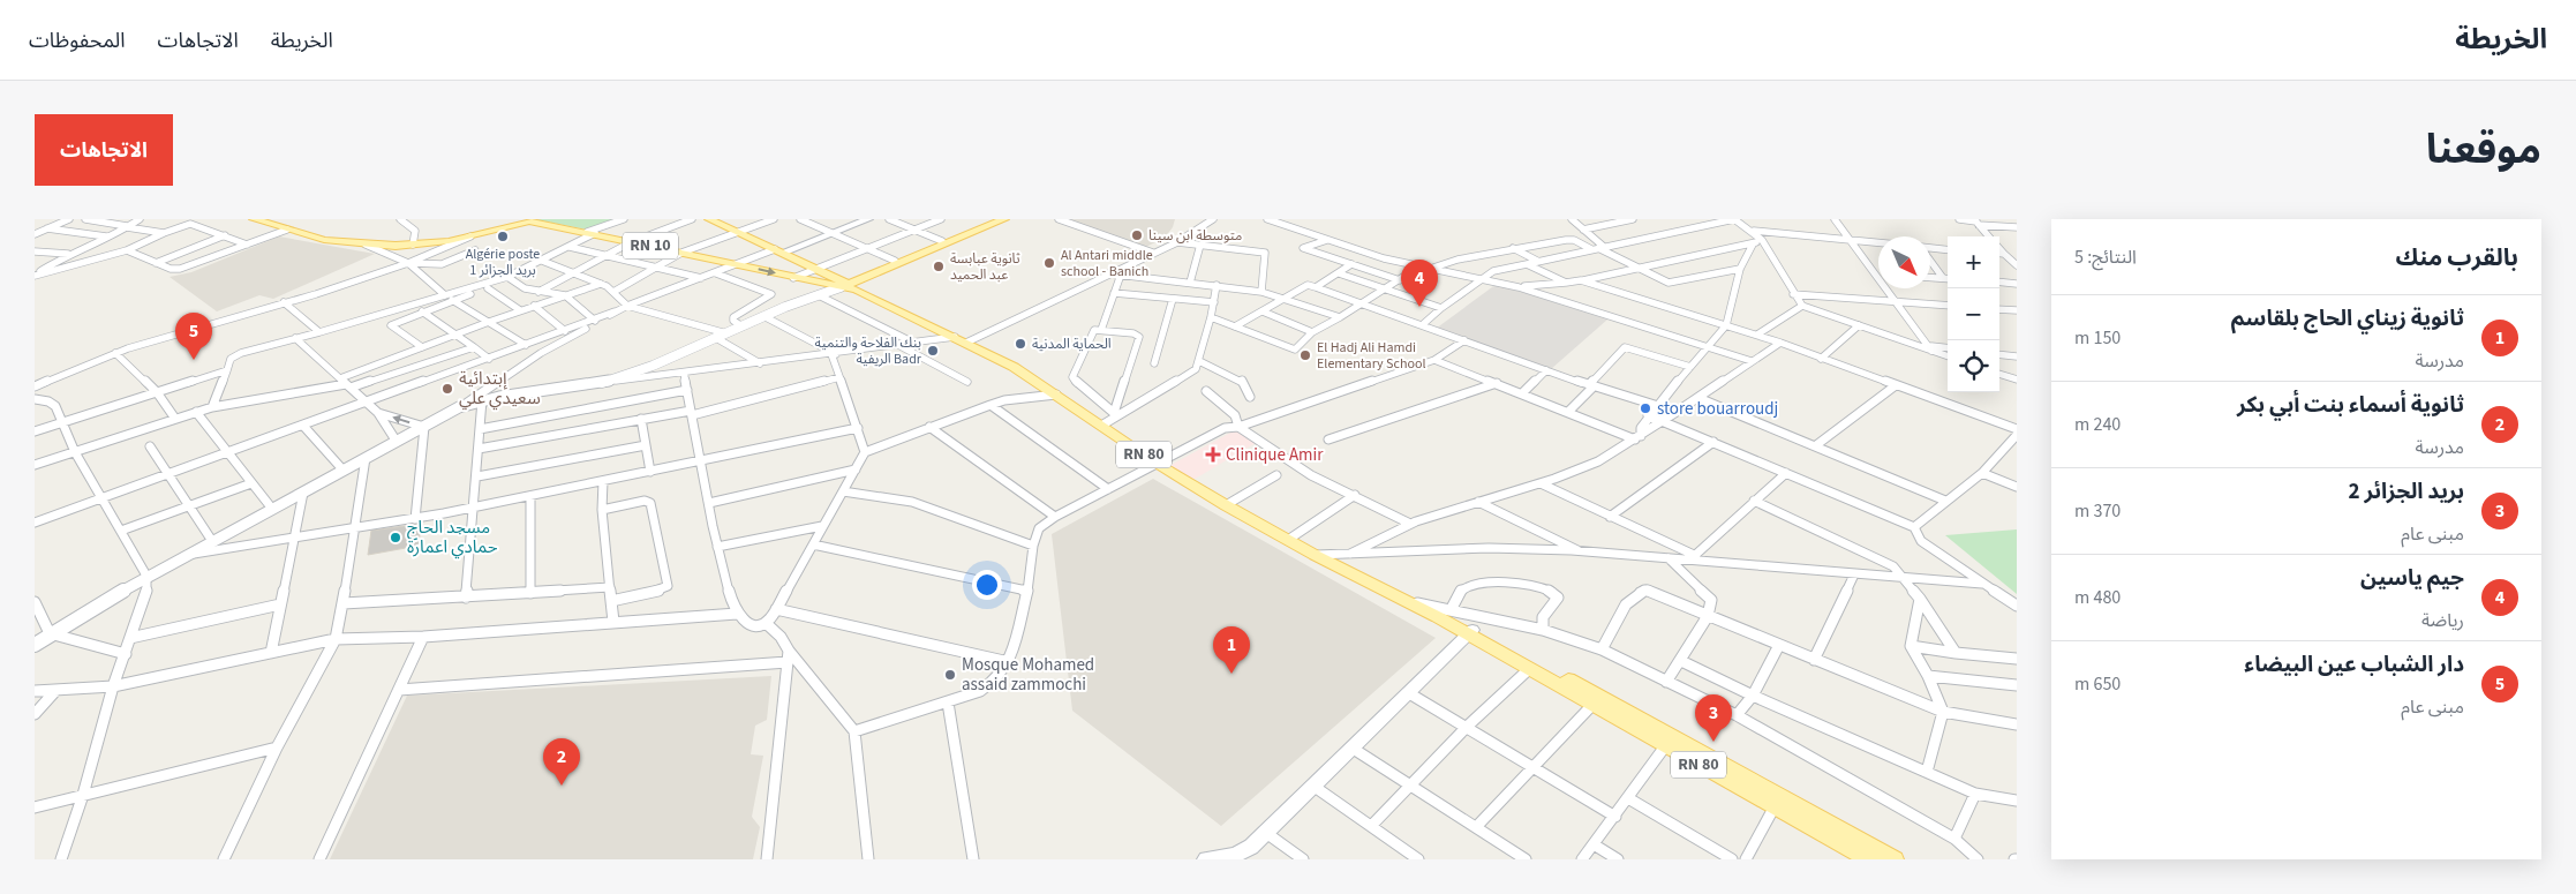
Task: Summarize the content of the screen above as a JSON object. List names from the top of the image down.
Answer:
{
  "streets": {
    "main road": ["RN 10", "RN 80"]
  },
  "crossings": [
    ["RN 10", "RN 80"]
  ],
  "places": {
    "other": [
      "متوسطة ابن سينا",
      "Algérie poste 1 بريد الجزائر",
      "Al Antari middle school - Banich",
      "ثانوية عبابسة عبد الحميد",
      "الحماية المدنية",
      "بنك الفلاحة والتنمية الريفية Badr",
      "El Hadj Ali Hamdi Elementary School",
      "إبتدائية سعيدي علي",
      "store bouarroudj",
      "مسجد الحاج حمادي اعمارة",
      "Mosque Mohamed assaid zammochi"
    ],
    "health": ["Clinique Amir"]
  },
  "north": "bottom right",
  "page": {
    "header": "الخريطة",
    "nav": ["الخريطة", "الاتجاهات", "المحفوظات"],
    "title": "موقعنا",
    "buttons": "الاتجاهات",
    "heading": ["بالقرب منك", "النتائج: 5"],
    "map_buttons": ["+", "−"],
    "pins": [
      "4",
      "5",
      "1",
      "3",
      "2"
    ],
    "list": [
      {
        "mark": "1",
        "name": "ثانوية زيناي الحاج بلقاسم",
        "note": "مدرسة",
        "value": "150 m"
      },
      {
        "mark": "2",
        "name": "ثانوية أسماء بنت أبي بكر",
        "note": "مدرسة",
        "value": "240 m"
      },
      {
        "mark": "3",
        "name": "بريد الجزائر 2",
        "note": "مبنى عام",
        "value": "370 m"
      },
      {
        "mark": "4",
        "name": "جيم ياسين",
        "note": "رياضة",
        "value": "480 m"
      },
      {
        "mark": "5",
        "name": "دار الشباب عين البيضاء",
        "note": "مبنى عام",
        "value": "650 m"
      }
    ]
  }
}
